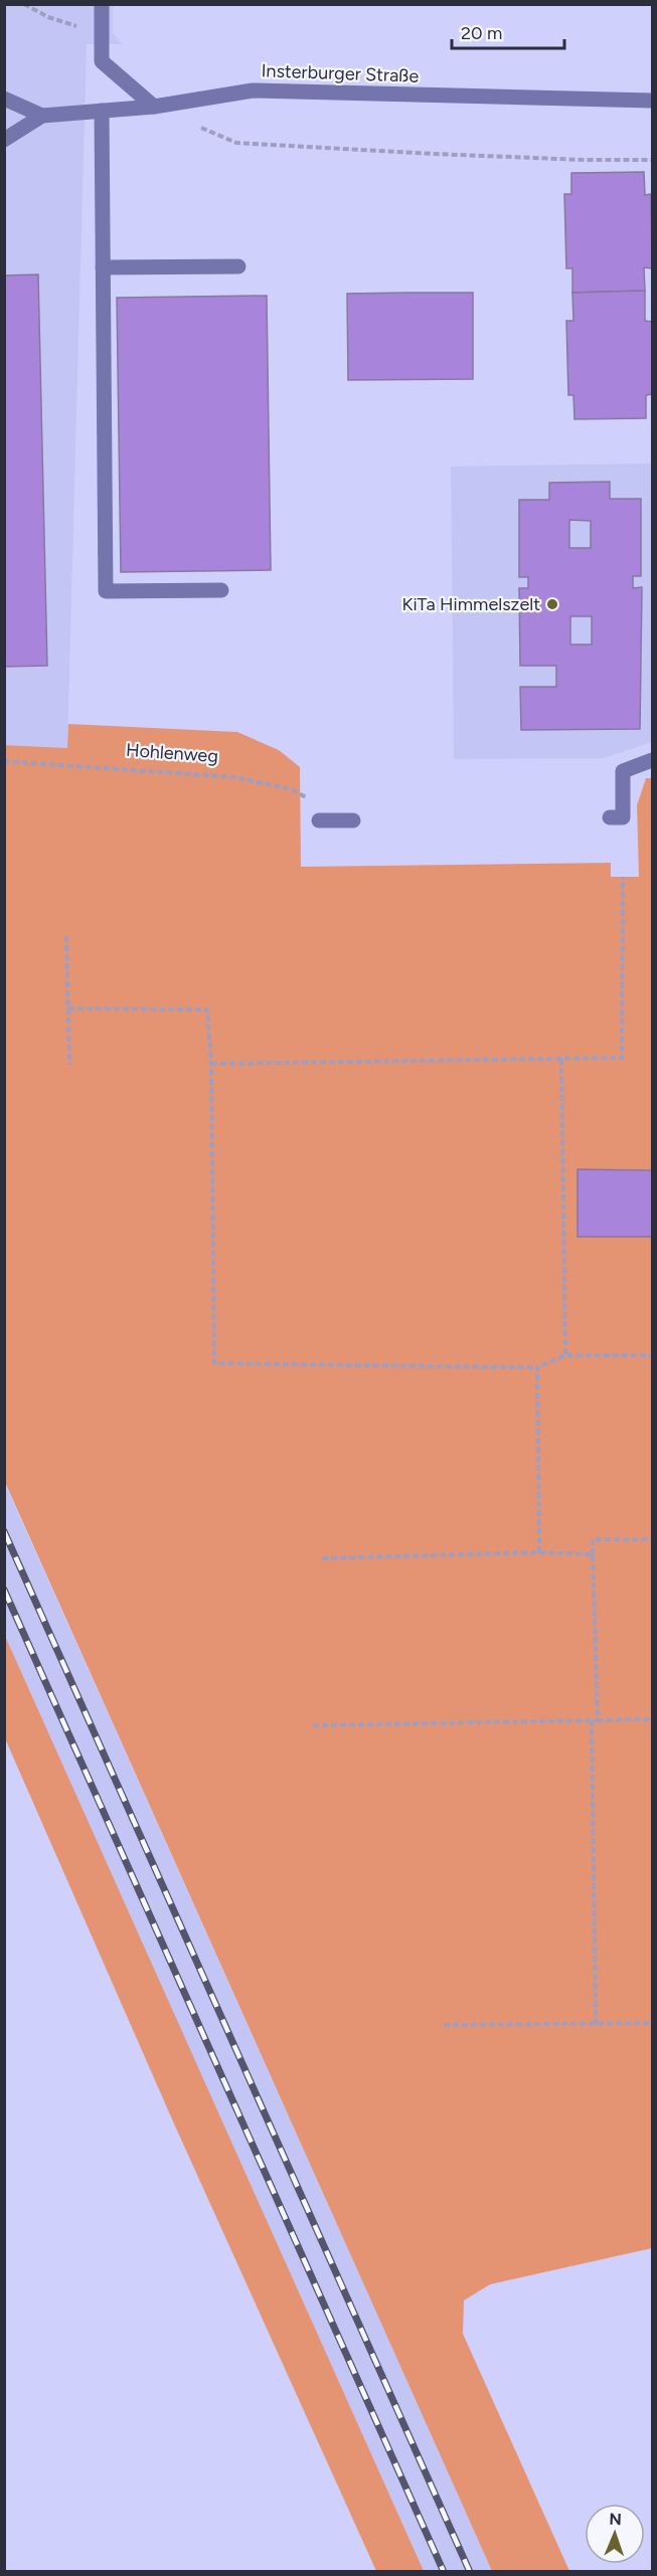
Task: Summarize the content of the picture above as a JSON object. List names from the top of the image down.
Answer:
{
  "streets": {
    "street": ["Insterburger Straße"],
    "path": ["Hohlenweg"]
  },
  "places": ["KiTa Himmelszelt"],
  "scale_bar": "20 m",
  "north": "top"
}
